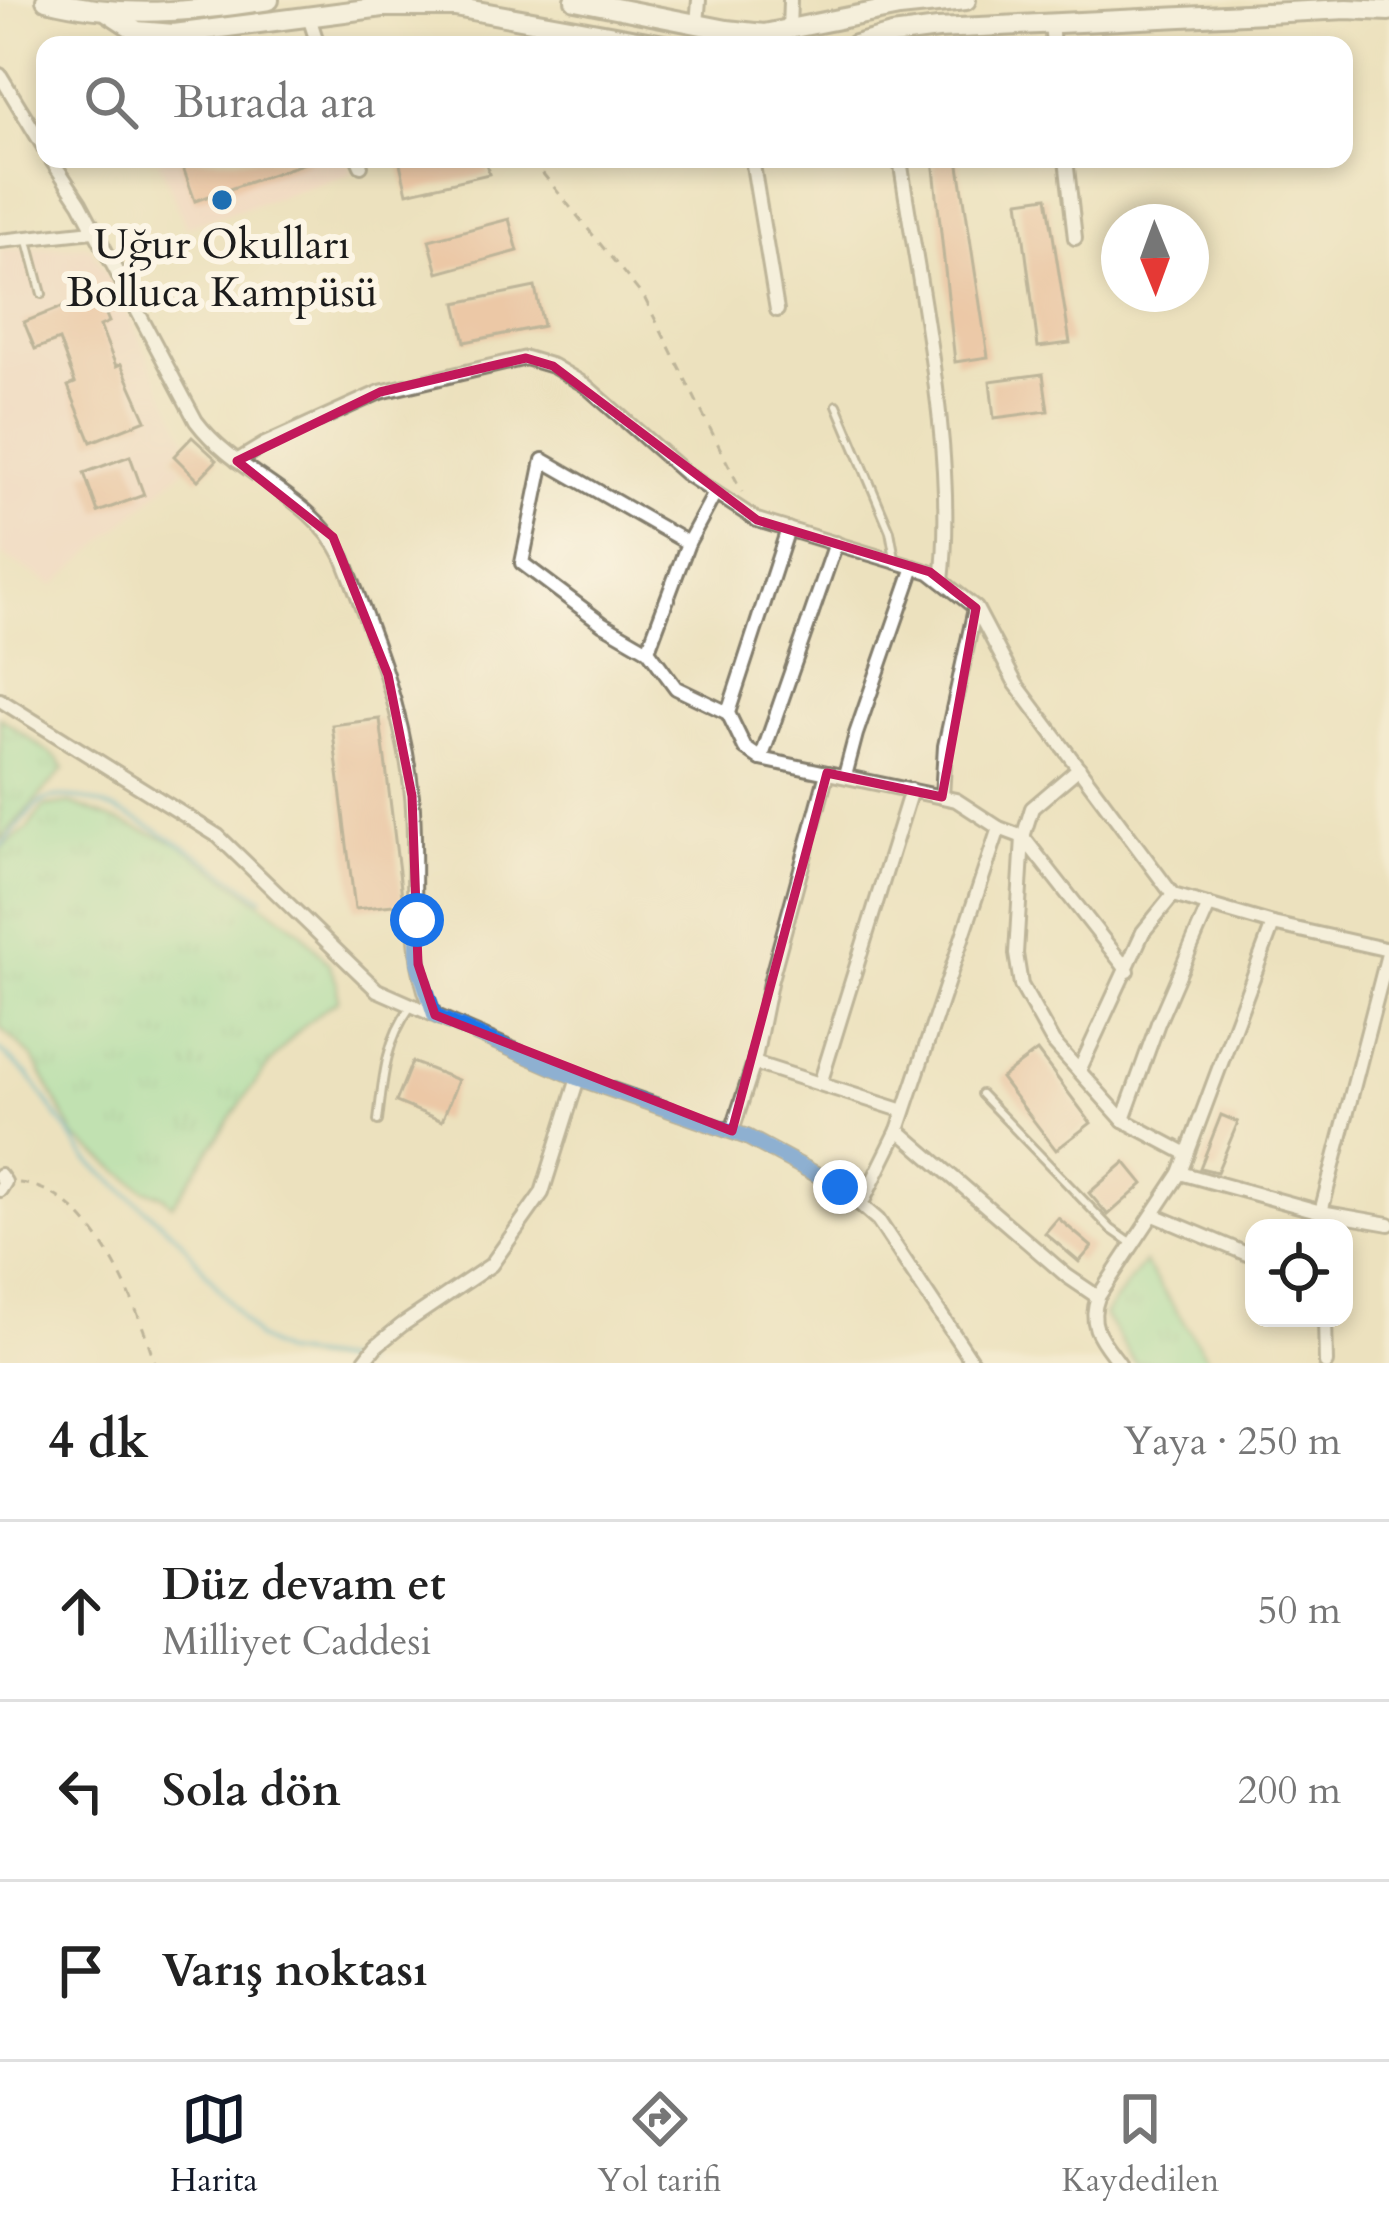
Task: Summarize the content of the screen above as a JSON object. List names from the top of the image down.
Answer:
{
  "places": ["Uğur Okulları Bolluca Kampüsü"],
  "north": "bottom",
  "page": {
    "search": "Burada ara",
    "heading": ["4 dk", "Yaya · 250 m"],
    "list": [
      ["Düz devam et", "Milliyet Caddesi", "50 m"],
      ["Sola dön", "200 m"],
      "Varış noktası"
    ],
    "nav": ["Harita", "Yol tarifi", "Kaydedilen"]
  }
}
